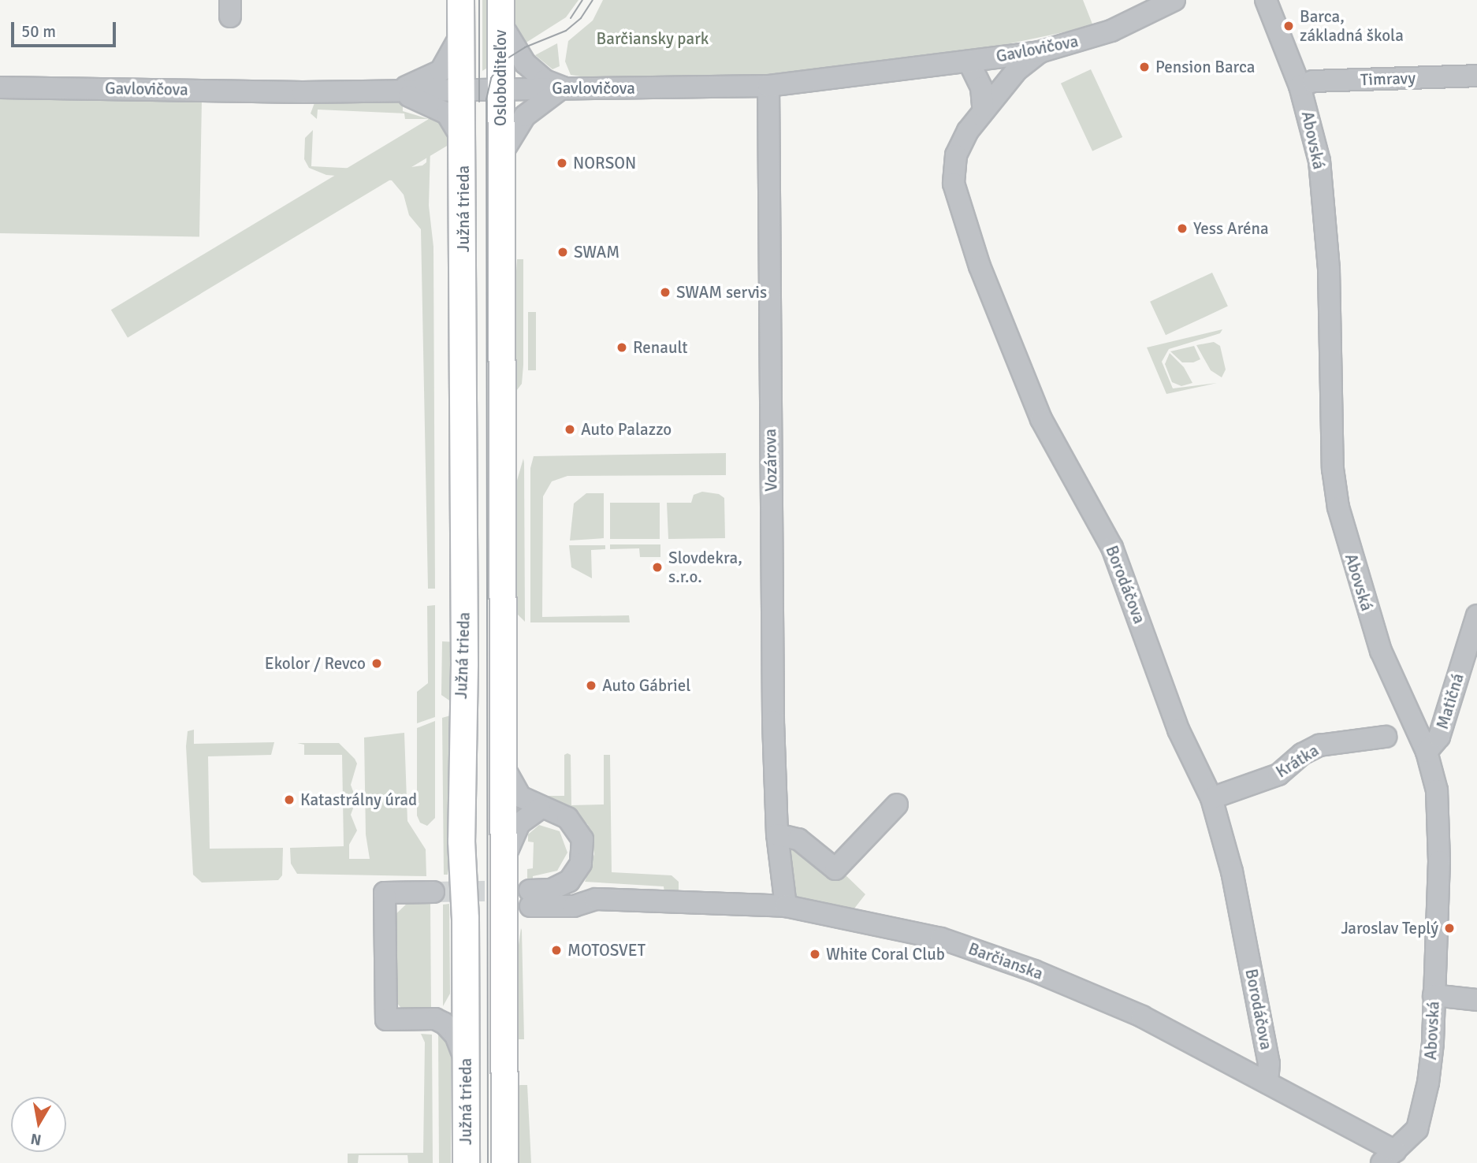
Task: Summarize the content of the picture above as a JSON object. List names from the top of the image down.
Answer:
{
  "streets": {
    "main road": ["Osloboditeľov", "Južná trieda"],
    "street": [
      "Gavlovičova",
      "Timravy",
      "Abovská",
      "Vozárova",
      "Borodáčova",
      "Matičná",
      "Krátka",
      "Barčianska"
    ]
  },
  "crossings": [
    ["Gavlovičova", "Osloboditeľov"],
    ["Gavlovičova", "Vozárova"],
    ["Gavlovičova", "Borodáčova"],
    ["Timravy", "Abovská"],
    ["Abovská", "Matičná"],
    ["Abovská", "Barčianska"],
    ["Vozárova", "Barčianska"],
    ["Borodáčova", "Krátka"],
    ["Borodáčova", "Barčianska"]
  ],
  "parks": ["Barčiansky park"],
  "places": [
    "Barca, základná škola",
    "Pension Barca",
    "NORSON",
    "Yess Aréna",
    "SWAM",
    "SWAM servis",
    "Renault",
    "Auto Palazzo",
    "Slovdekra, s.r.o.",
    "Ekolor / Revco",
    "Auto Gábriel",
    "Katastrálny úrad",
    "Jaroslav Teplý",
    "MOTOSVET",
    "White Coral Club"
  ],
  "scale_bar": "50 m",
  "north": "bottom"
}
